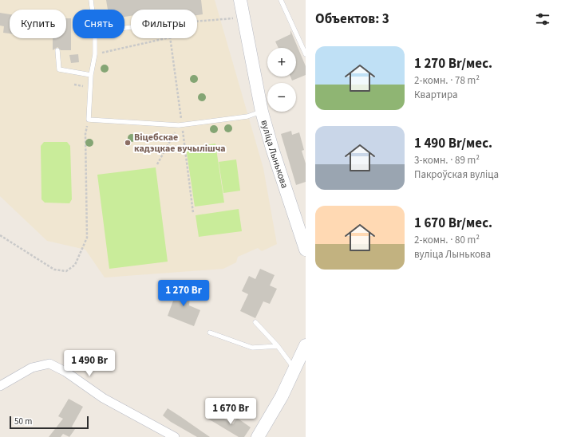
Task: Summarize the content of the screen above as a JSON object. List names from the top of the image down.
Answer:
{
  "streets": {
    "street": ["вуліца Лынькова"]
  },
  "places": ["Віцебскае кадэцкае вучылішча"],
  "scale_bar": "50 m",
  "page": {
    "heading": "Объектов: 3",
    "chip": ["Купить", "Снять", "Фильтры"],
    "list": [
      {
        "name": "1 270 Br/мес.",
        "note": "2-комн. · 78 m² · Квартира"
      },
      {
        "name": "1 490 Br/мес.",
        "note": "3-комн. · 89 m² · Пакроўская вуліца"
      },
      {
        "name": "1 670 Br/мес.",
        "note": "2-комн. · 80 m² · вуліца Лынькова"
      }
    ],
    "map_buttons": ["+", "−"],
    "price": ["1 270 Br", "1 490 Br", "1 670 Br"],
    "scale": "50 m"
  }
}
